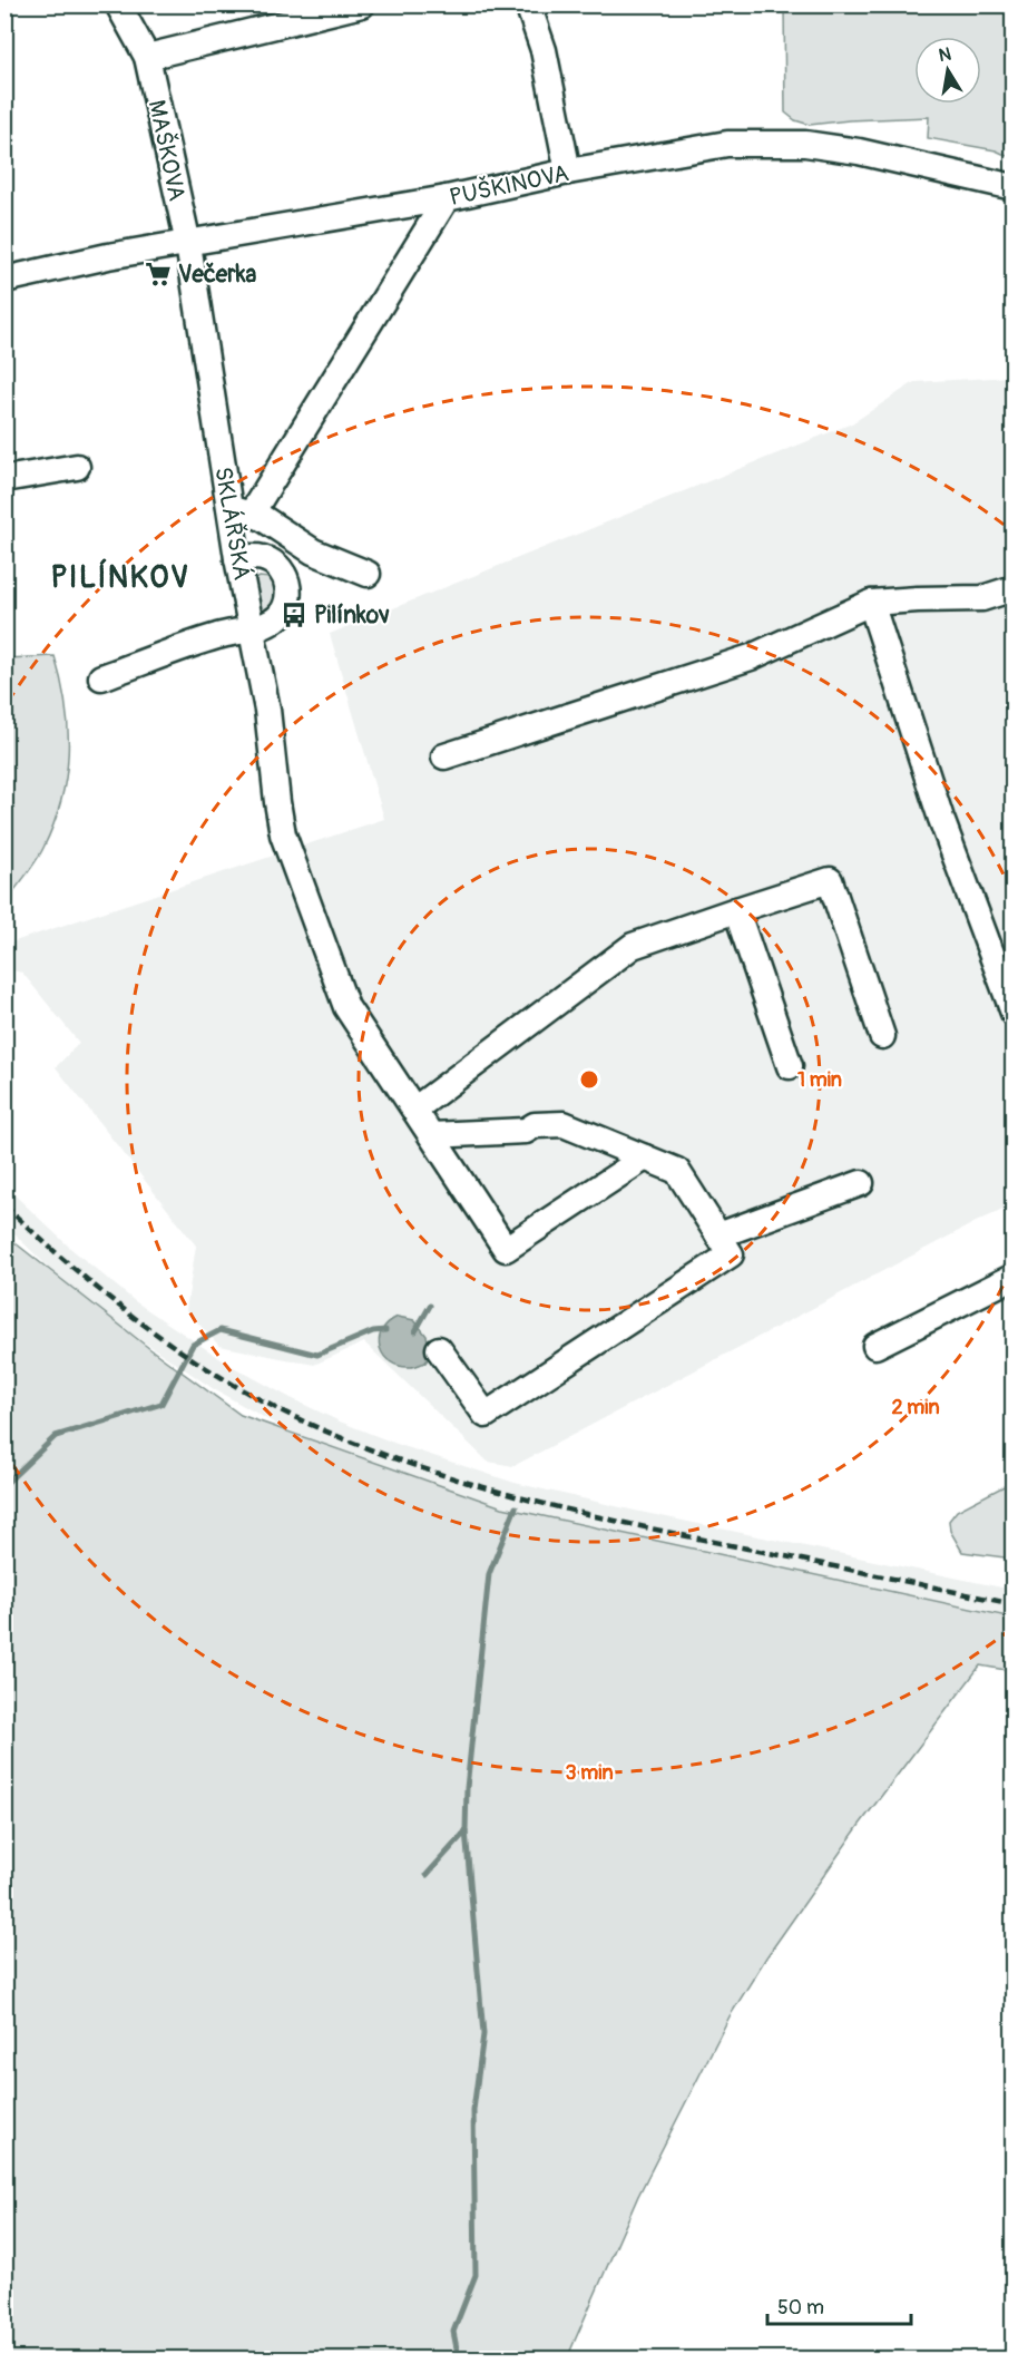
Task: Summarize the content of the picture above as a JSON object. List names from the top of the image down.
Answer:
{
  "streets": {
    "street": ["MAŠKOVA", "PUŠKINOVA", "SKLÁŘSKÁ"]
  },
  "crossings": [
    ["MAŠKOVA", "PUŠKINOVA"],
    ["MAŠKOVA", "SKLÁŘSKÁ"],
    ["PUŠKINOVA", "SKLÁŘSKÁ"]
  ],
  "districts": ["PILÍNKOV"],
  "places": {
    "supermarket": ["Večerka"],
    "bus stop": ["Pilínkov"]
  },
  "scale_bar": "50 m",
  "north": "top",
  "rings": ["1 min", "2 min", "3 min"]
}
